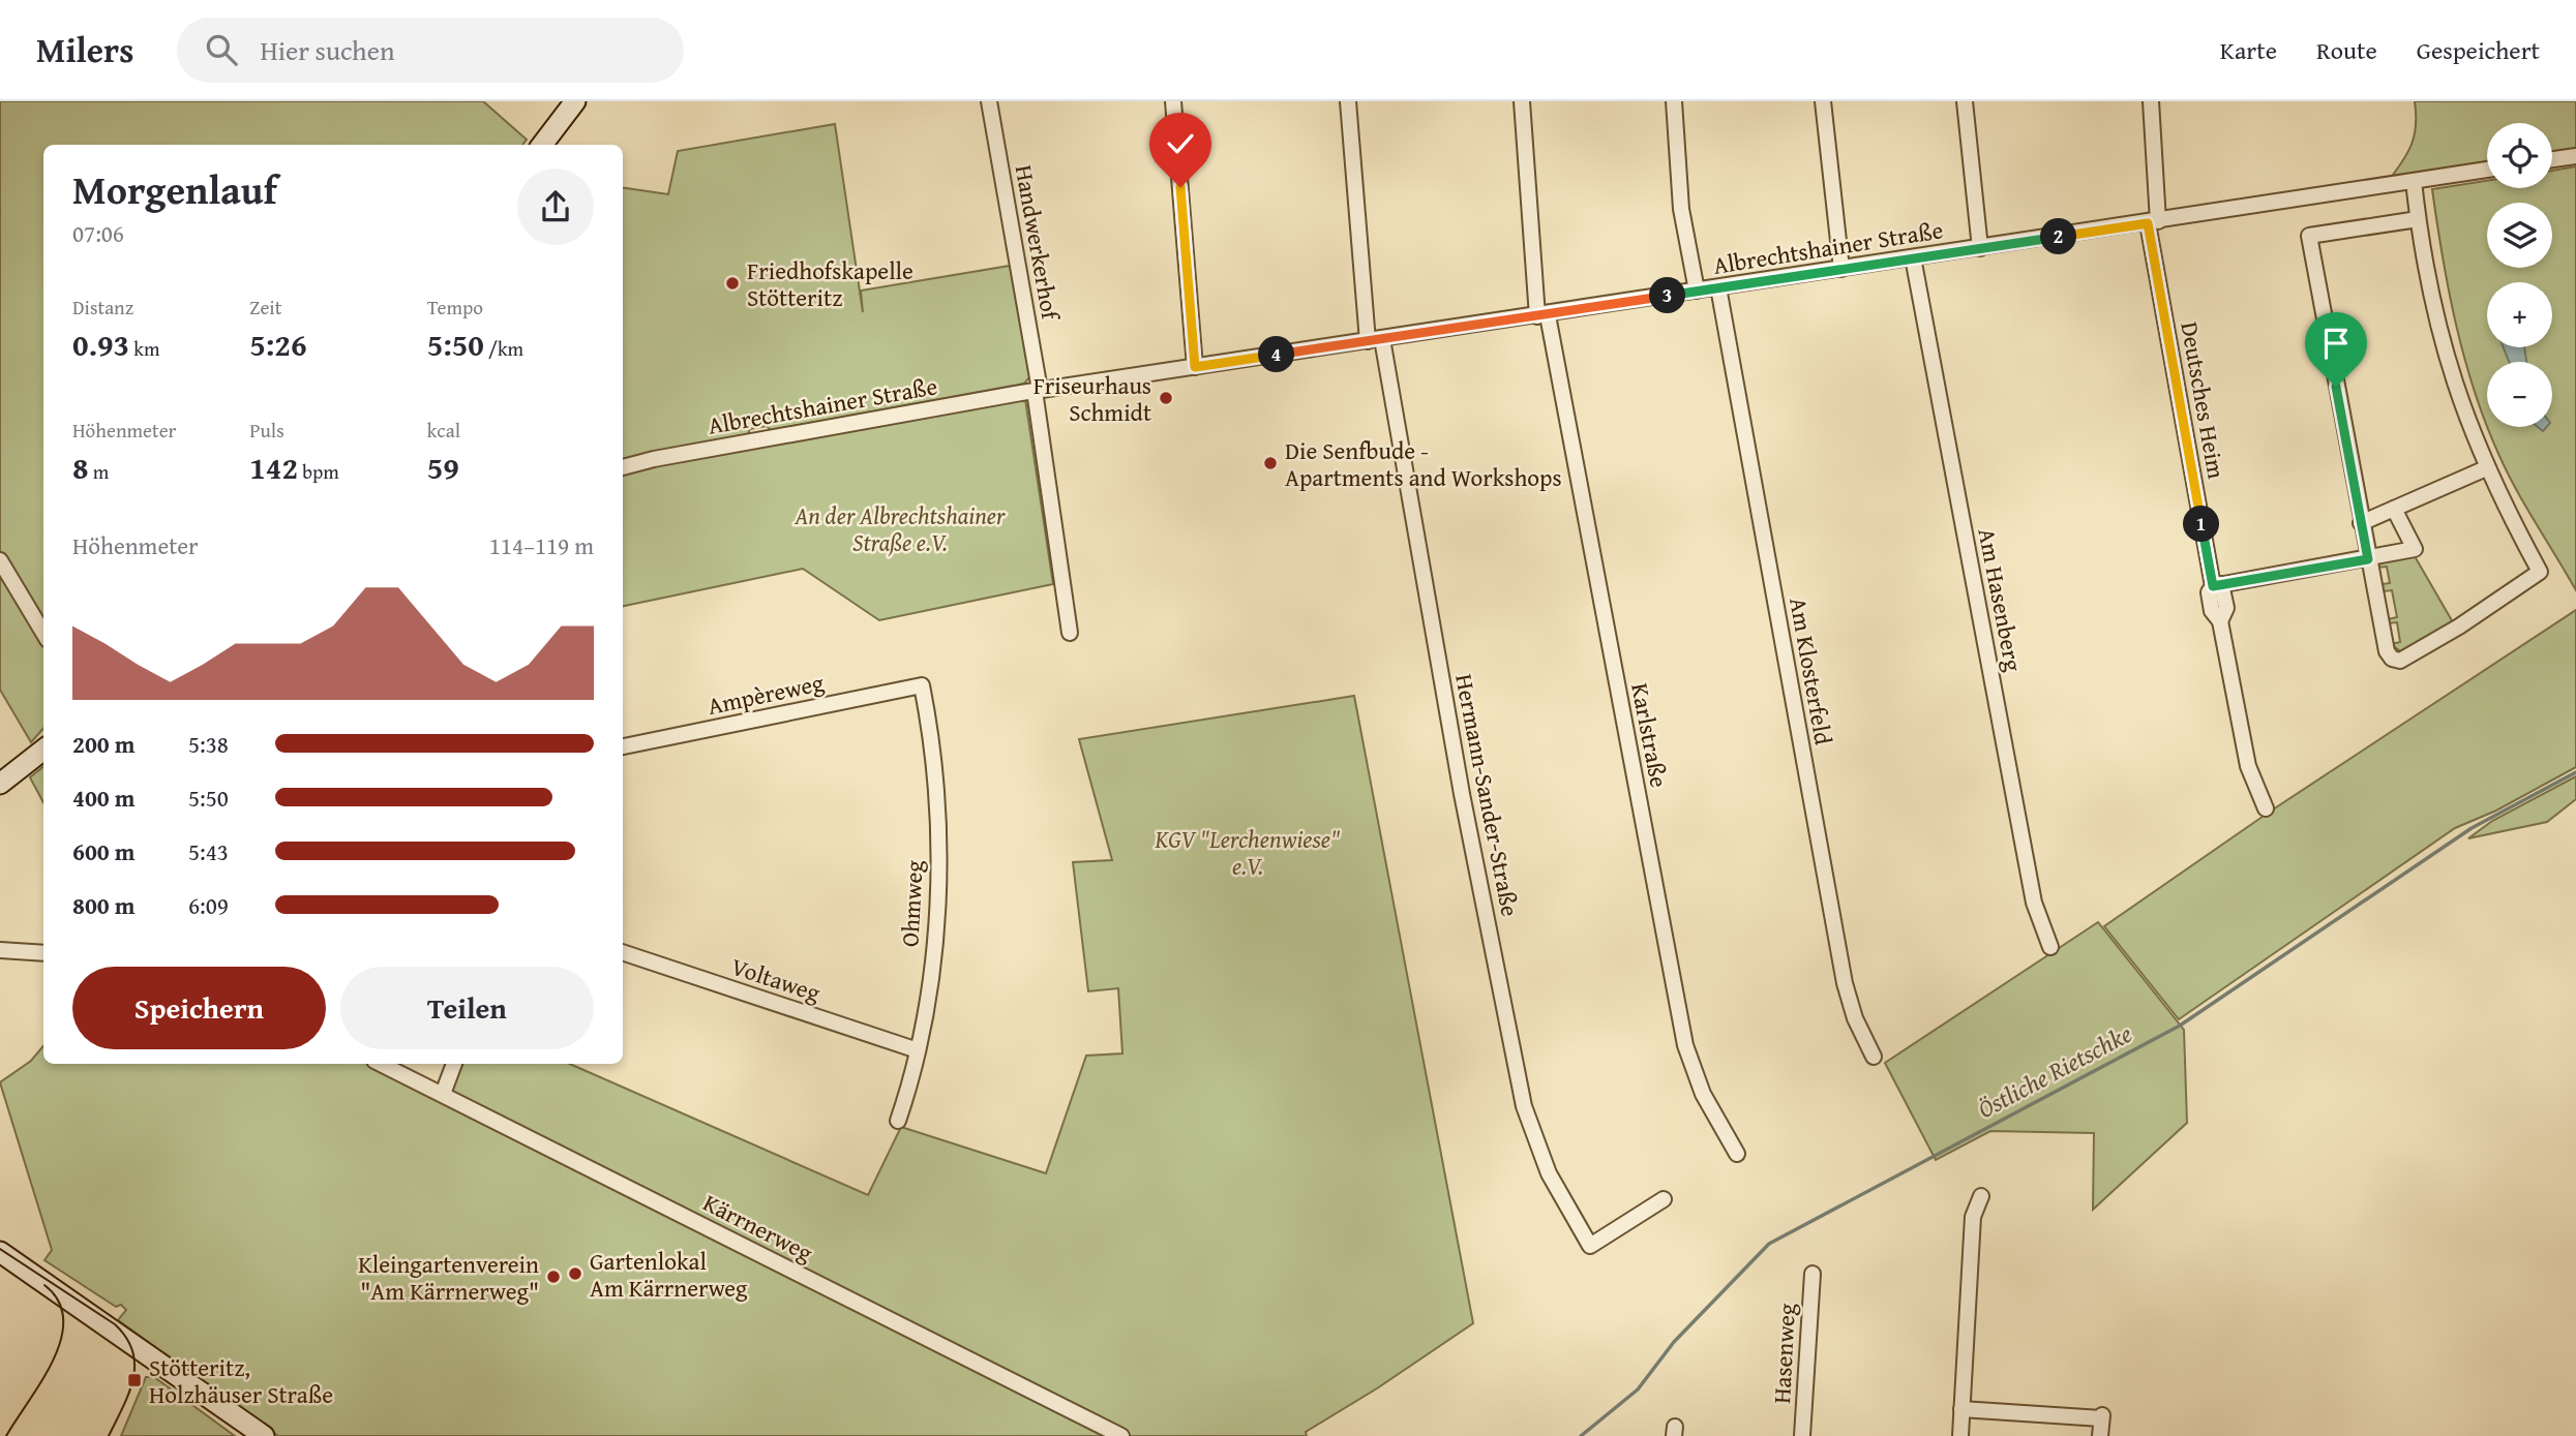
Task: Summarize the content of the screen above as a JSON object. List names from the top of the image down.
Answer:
{
  "streets": {
    "street": [
      "Handwerkerhof",
      "Albrechtshainer Straße",
      "Deutsches Heim",
      "Am Hasenberg",
      "Am Klosterfeld",
      "Ampèreweg",
      "Karlstraße",
      "Hermann-Sander-Straße",
      "Ohmweg",
      "Voltaweg",
      "Kärrnerweg",
      "Hasenweg"
    ]
  },
  "crossings": [
    ["Handwerkerhof", "Albrechtshainer Straße"],
    ["Albrechtshainer Straße", "Deutsches Heim"],
    ["Albrechtshainer Straße", "Am Hasenberg"],
    ["Albrechtshainer Straße", "Am Klosterfeld"],
    ["Albrechtshainer Straße", "Karlstraße"],
    ["Albrechtshainer Straße", "Hermann-Sander-Straße"],
    ["Ampèreweg", "Ohmweg"],
    ["Ohmweg", "Voltaweg"]
  ],
  "water": ["Östliche Rietschke"],
  "parks": ["An der Albrechtshainer Straße e.V.", "KGV \"Lerchenwiese\" e.V."],
  "places": {
    "other": [
      "Friedhofskapelle Stötteritz",
      "Friseurhaus Schmidt",
      "Die Senfbude - Apartments and Workshops",
      "Gartenlokal Am Kärrnerweg",
      "Kleingartenverein \"Am Kärrnerweg\""
    ],
    "transit": ["Stötteritz, Holzhäuser Straße"]
  },
  "page": {
    "header": "Milers",
    "search": "Hier suchen",
    "nav": ["Karte", "Route", "Gespeichert"],
    "map_buttons": ["+", "−"],
    "heading": ["Morgenlauf", "07:06"],
    "pins": [
      "2",
      "3",
      "4",
      "1"
    ],
    "stats": [
      ["Distanz", "0.93 km"],
      ["Zeit", "5:26"],
      ["Tempo", "5:50 /km"],
      ["Höhenmeter", "8 m"],
      ["Puls", "142 bpm"],
      ["kcal", "59"]
    ],
    "chart": ["Höhenmeter", "114–119 m"],
    "list": [
      {
        "name": "200 m",
        "note": "5:38"
      },
      {
        "name": "400 m",
        "note": "5:50"
      },
      {
        "name": "600 m",
        "note": "5:43"
      },
      {
        "name": "800 m",
        "note": "6:09"
      }
    ],
    "buttons": ["Speichern", "Teilen"]
  }
}
